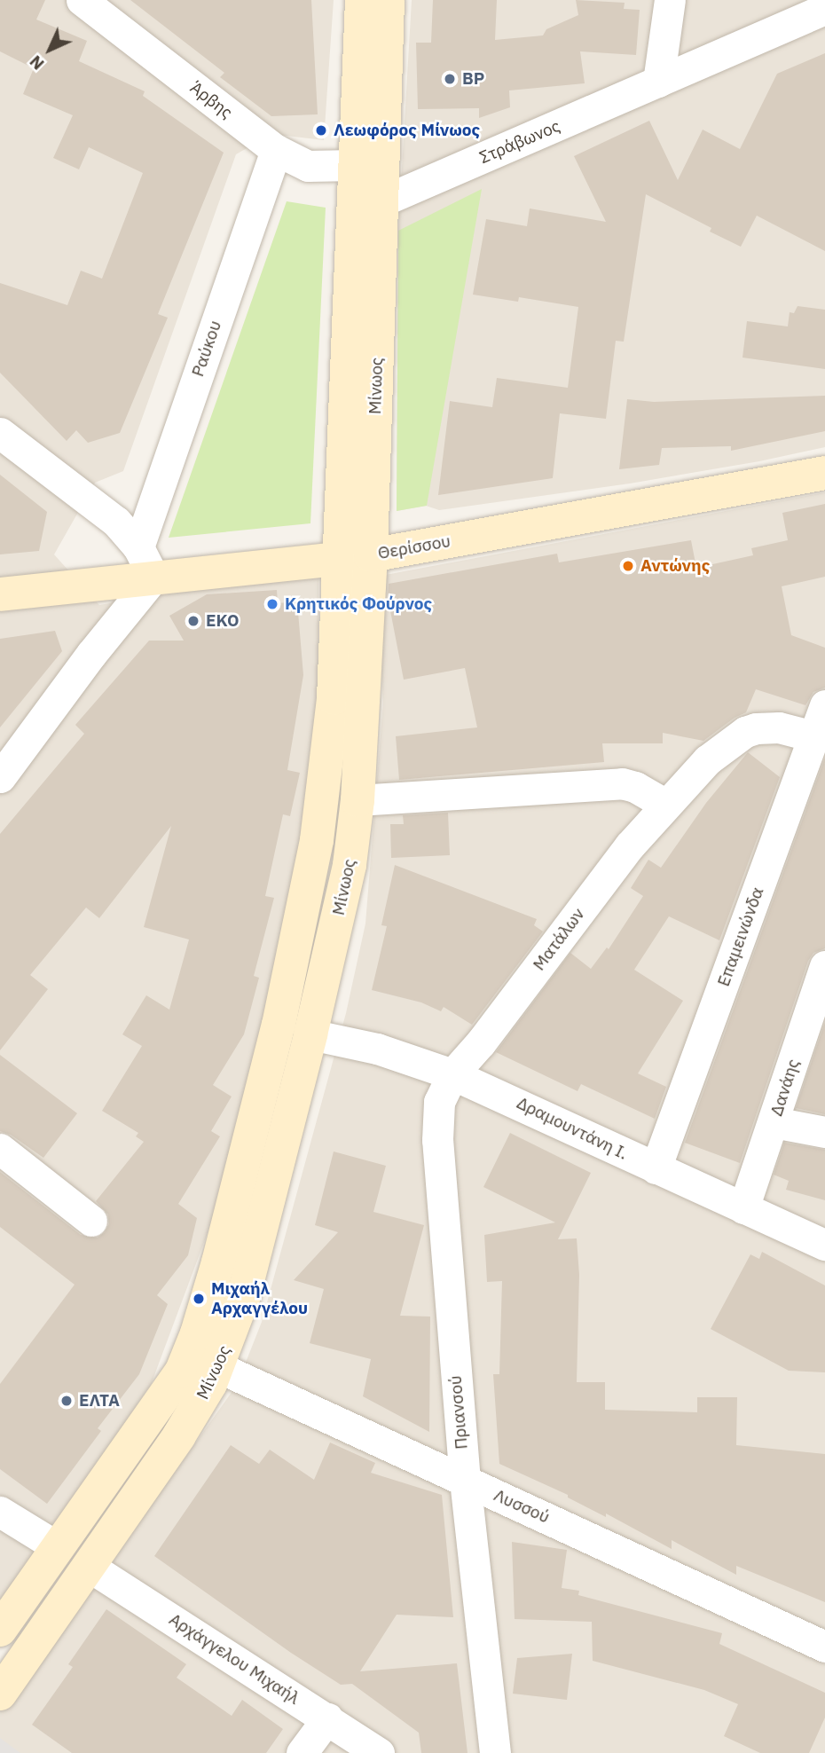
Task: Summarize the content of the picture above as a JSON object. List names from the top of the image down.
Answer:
{
  "streets": {
    "main road": ["Μίνωος", "Θερίσσου"],
    "street": [
      "Άρβης",
      "Στράβωνος",
      "Ραύκου",
      "Επαμεινώνδα",
      "Ματάλων",
      "Δανάης",
      "Δραμουντάνη Ι.",
      "Πριανσού",
      "Λυσσού",
      "Αρχάγγελου Μιχαήλ"
    ]
  },
  "crossings": [
    ["Άρβης", "Ραύκου"],
    ["Άρβης", "Μίνωος"],
    ["Στράβωνος", "Μίνωος"],
    ["Μίνωος", "Θερίσσου"],
    ["Μίνωος", "Δραμουντάνη Ι."],
    ["Μίνωος", "Λυσσού"],
    ["Μίνωος", "Αρχάγγελου Μιχαήλ"],
    ["Επαμεινώνδα", "Ματάλων"],
    ["Επαμεινώνδα", "Δραμουντάνη Ι."],
    ["Ματάλων", "Δραμουντάνη Ι."],
    ["Ματάλων", "Πριανσού"],
    ["Δανάης", "Δραμουντάνη Ι."],
    ["Δραμουντάνη Ι.", "Πριανσού"],
    ["Πριανσού", "Λυσσού"]
  ],
  "places": [
    "BP",
    "Λεωφόρος Μίνωος",
    "Αντώνης",
    "Κρητικός Φούρνος",
    "ΕΚΟ",
    "Μιχαήλ Αρχαγγέλου",
    "ΕΛΤΑ"
  ],
  "north": "bottom left"
}
